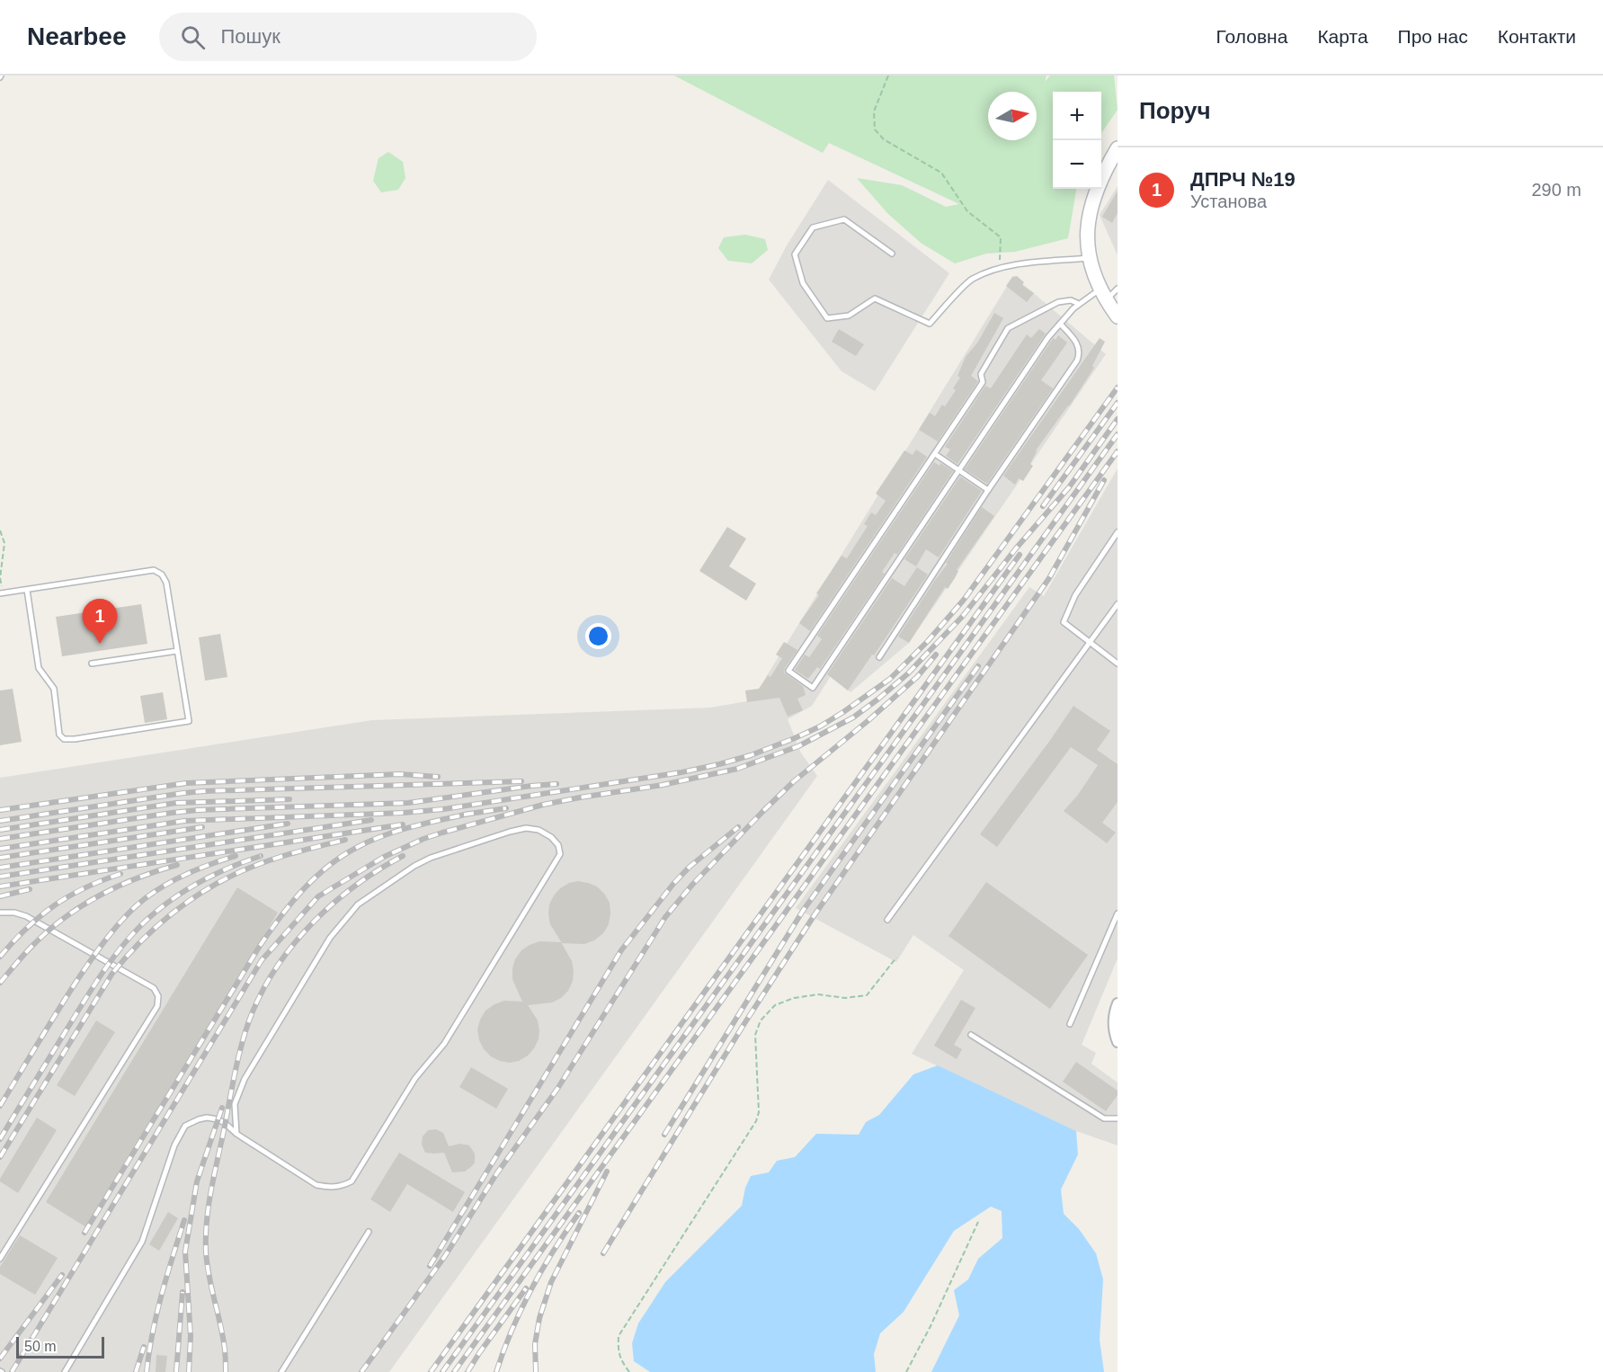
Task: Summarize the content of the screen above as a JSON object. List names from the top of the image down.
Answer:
{
  "scale_bar": "50 m",
  "north": "right",
  "page": {
    "header": "Nearbee",
    "search": "Пошук",
    "nav": [
      "Головна",
      "Карта",
      "Про нас",
      "Контакти"
    ],
    "heading": "Поруч",
    "map_buttons": ["+", "−"],
    "list": [
      {
        "mark": "1",
        "name": "ДПРЧ №19",
        "note": "Установа",
        "value": "290 m"
      }
    ],
    "pins": "1",
    "scale": "50 m"
  }
}
